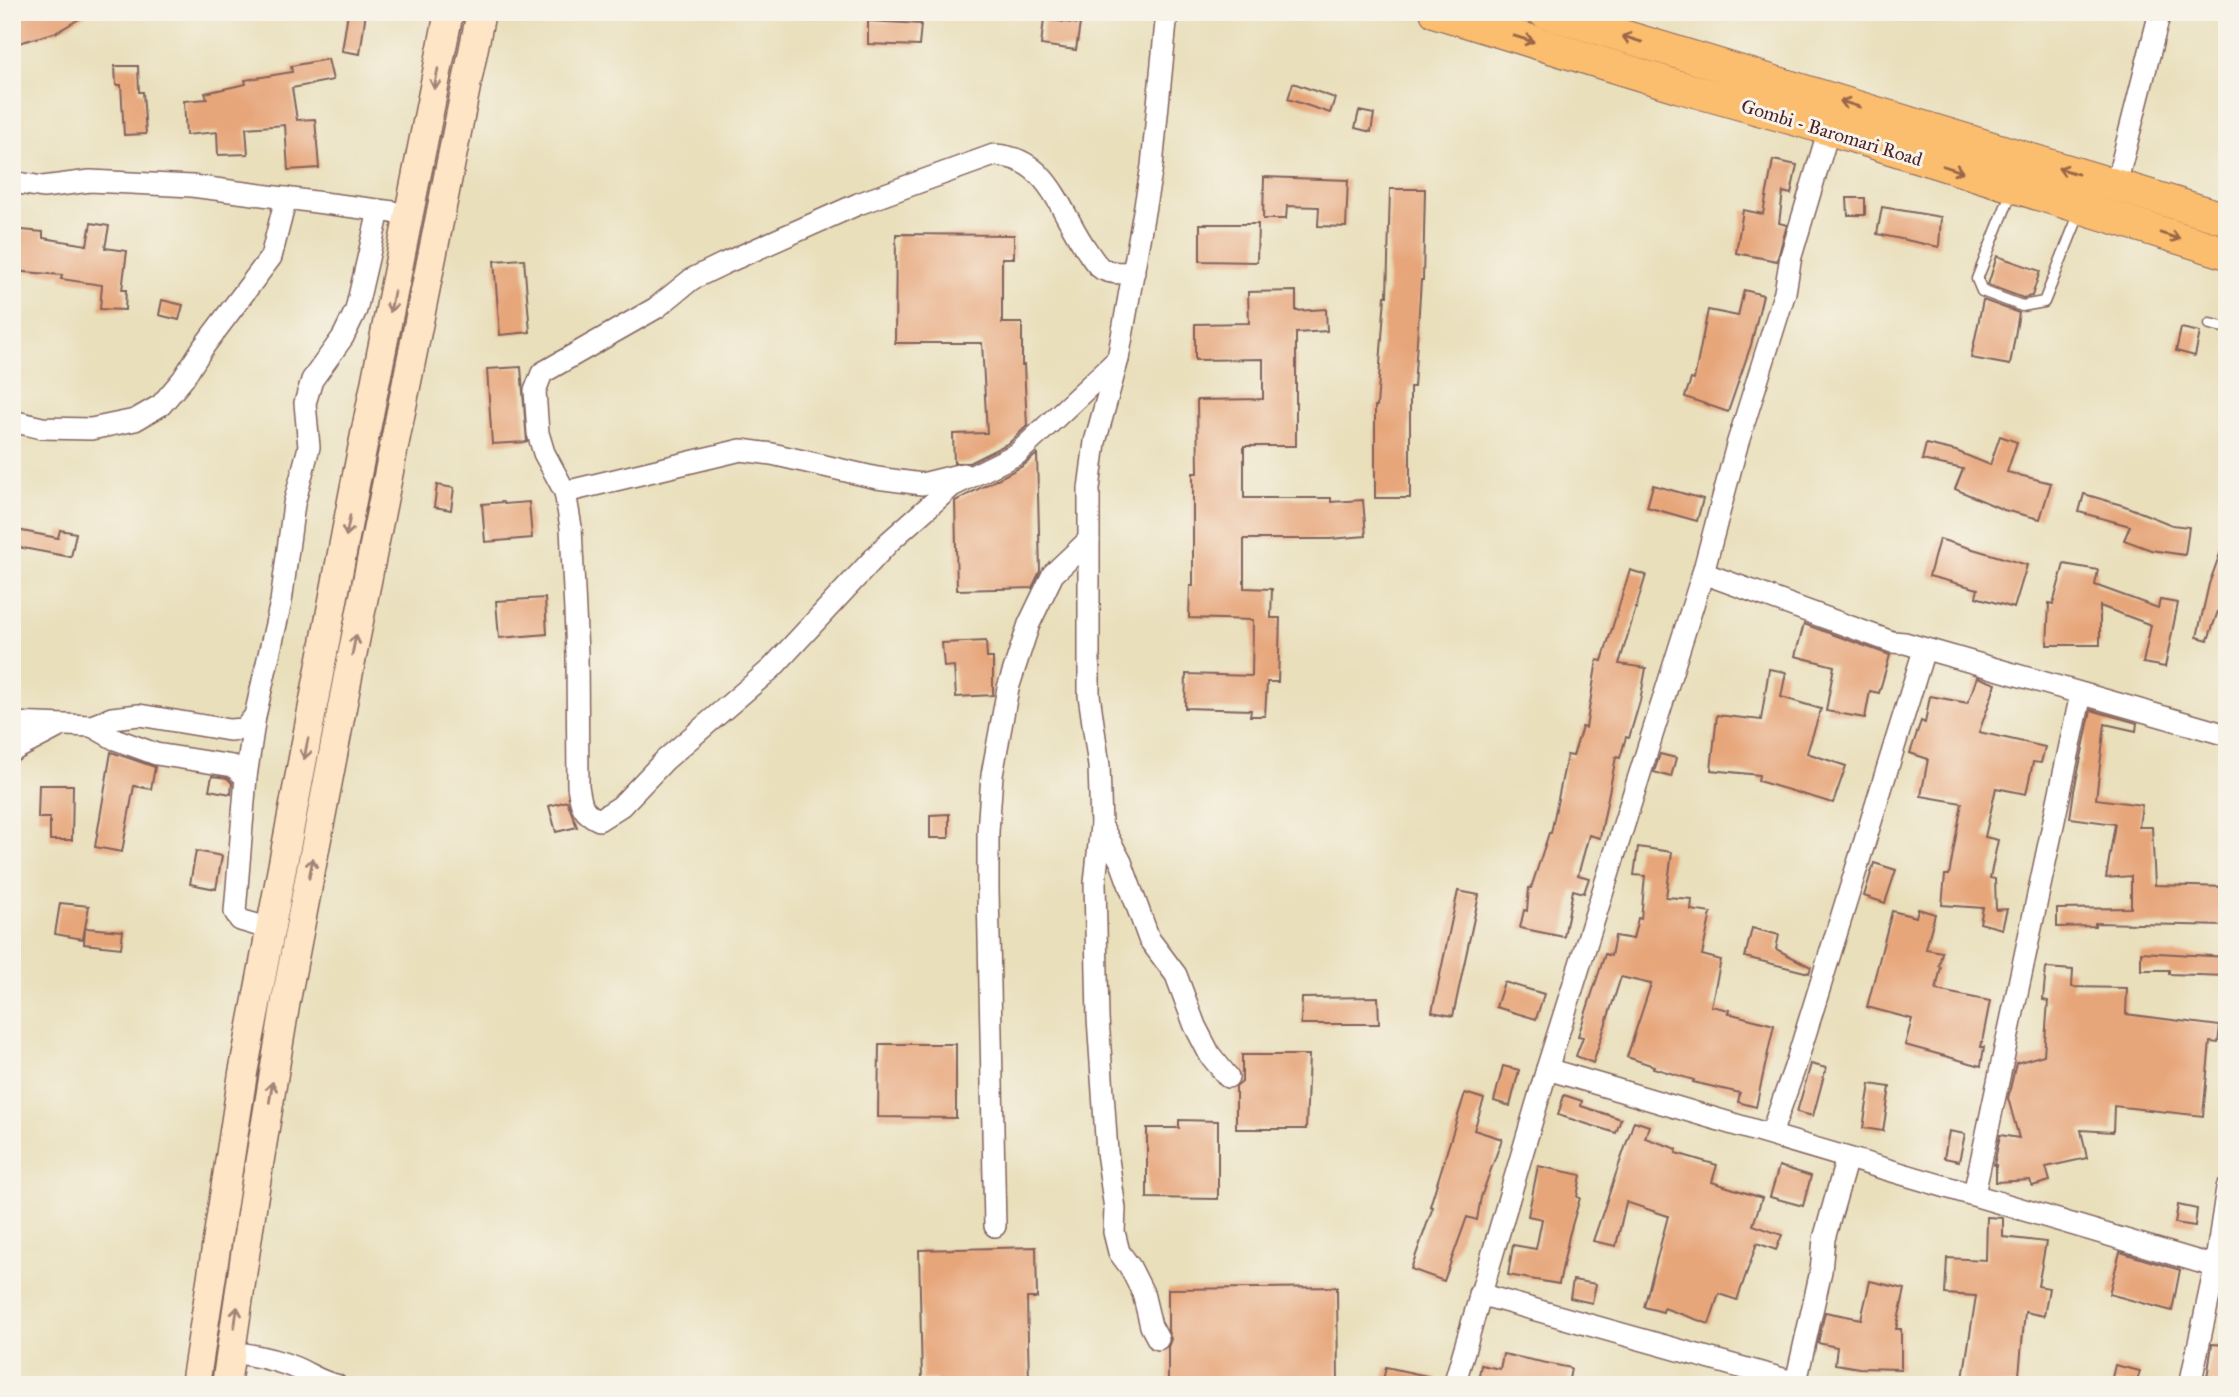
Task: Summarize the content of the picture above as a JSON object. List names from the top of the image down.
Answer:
{
  "streets": {
    "main road": ["Gombi - Baromari Road"]
  }
}
